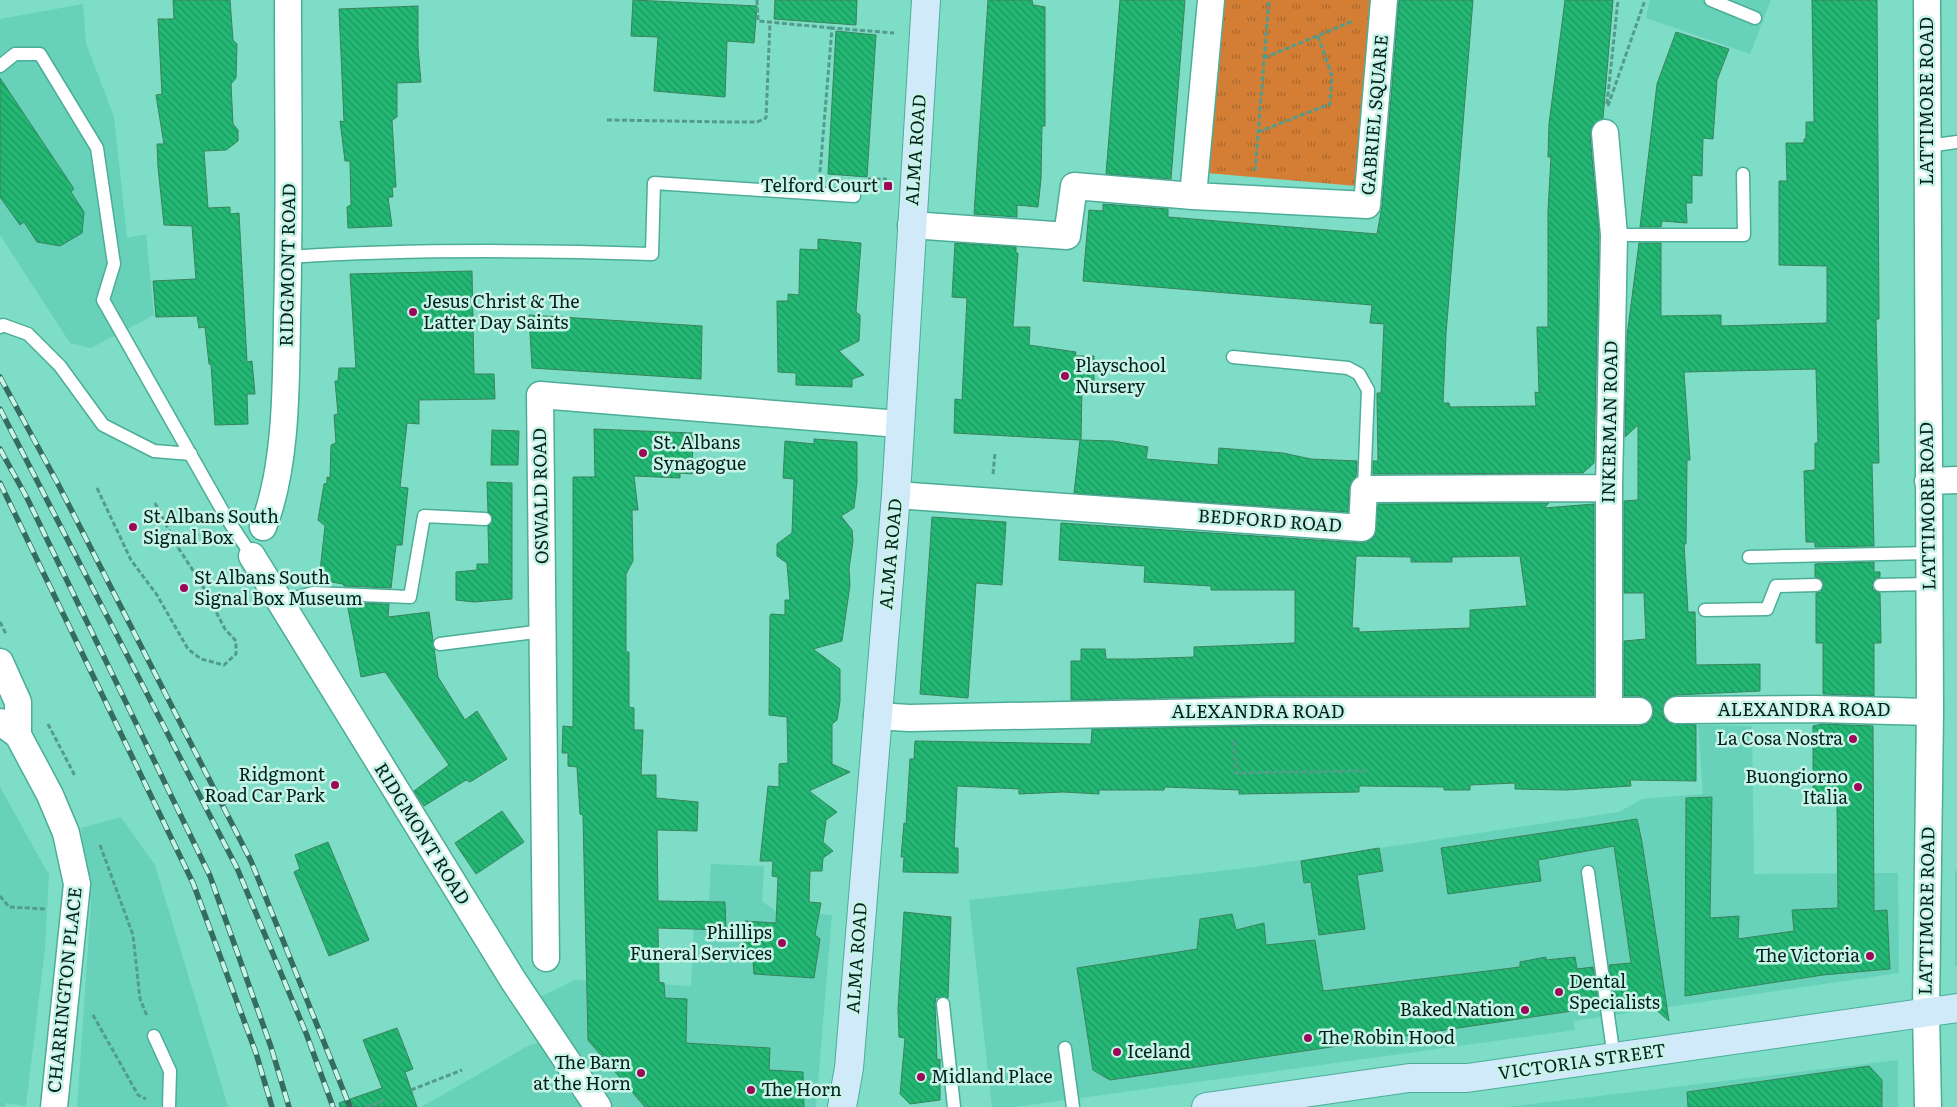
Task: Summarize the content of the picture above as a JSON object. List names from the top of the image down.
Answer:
{
  "streets": {
    "main road": ["ALMA ROAD", "VICTORIA STREET"],
    "street": [
      "LATTIMORE ROAD",
      "GABRIEL SQUARE",
      "RIDGMONT ROAD",
      "INKERMAN ROAD",
      "OSWALD ROAD",
      "BEDFORD ROAD",
      "ALEXANDRA ROAD",
      "CHARRINGTON PLACE"
    ]
  },
  "crossings": [
    ["LATTIMORE ROAD", "ALEXANDRA ROAD"],
    ["LATTIMORE ROAD", "VICTORIA STREET"],
    ["GABRIEL SQUARE", "ALMA ROAD"],
    ["ALMA ROAD", "OSWALD ROAD"],
    ["ALMA ROAD", "BEDFORD ROAD"],
    ["ALMA ROAD", "ALEXANDRA ROAD"],
    ["INKERMAN ROAD", "ALEXANDRA ROAD"]
  ],
  "places": {
    "transit": ["Telford Court"],
    "other": [
      "Jesus Christ & The Latter Day Saints",
      "Playschool Nursery",
      "St. Albans Synagogue",
      "St Albans South Signal Box",
      "St Albans South Signal Box Museum",
      "La Cosa Nostra",
      "Ridgmont Road Car Park",
      "Buongiorno Italia",
      "Phillips Funeral Services",
      "The Victoria",
      "Dental Specialists",
      "Baked Nation",
      "The Robin Hood",
      "Iceland",
      "The Barn at the Horn",
      "Midland Place",
      "The Horn"
    ]
  }
}
